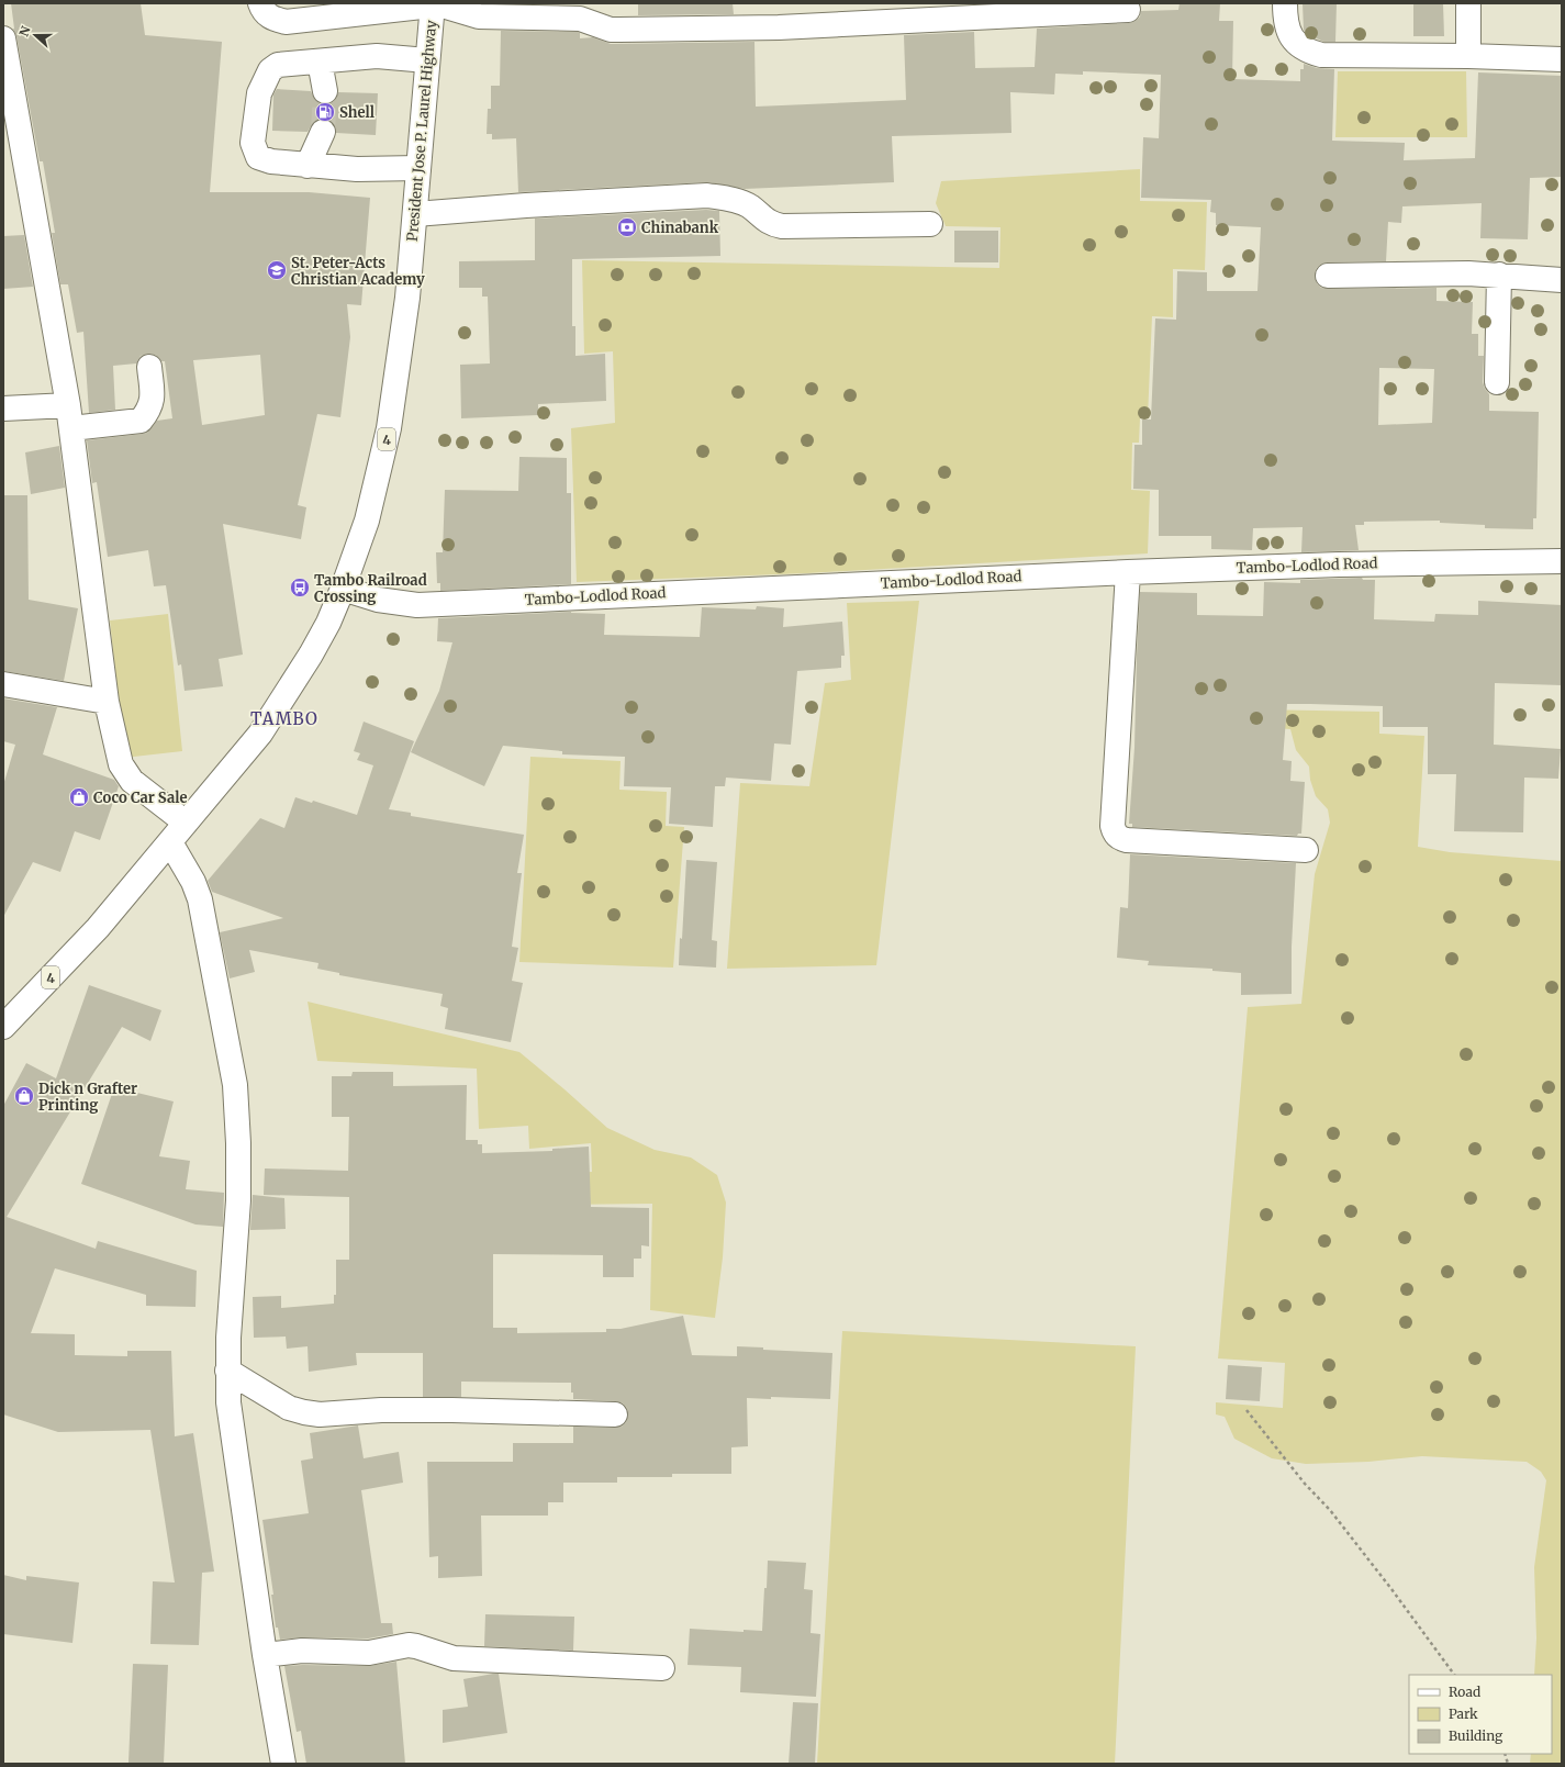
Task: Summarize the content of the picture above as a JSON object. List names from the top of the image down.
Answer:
{
  "streets": {
    "main road": ["President Jose P. Laurel Highway", "4", "Tambo-Lodlod Road"]
  },
  "crossings": [
    ["President Jose P. Laurel Highway", "Tambo-Lodlod Road"]
  ],
  "districts": ["TAMBO"],
  "places": {
    "fuel station": ["Shell"],
    "bank": ["Chinabank"],
    "school or university": ["St. Peter-Acts Christian Academy"],
    "bus stop": ["Tambo Railroad Crossing"],
    "shop": ["Coco Car Sale", "Dick n Grafter Printing"]
  },
  "legend": ["Road", "Park", "Building"],
  "north": "left"
}
